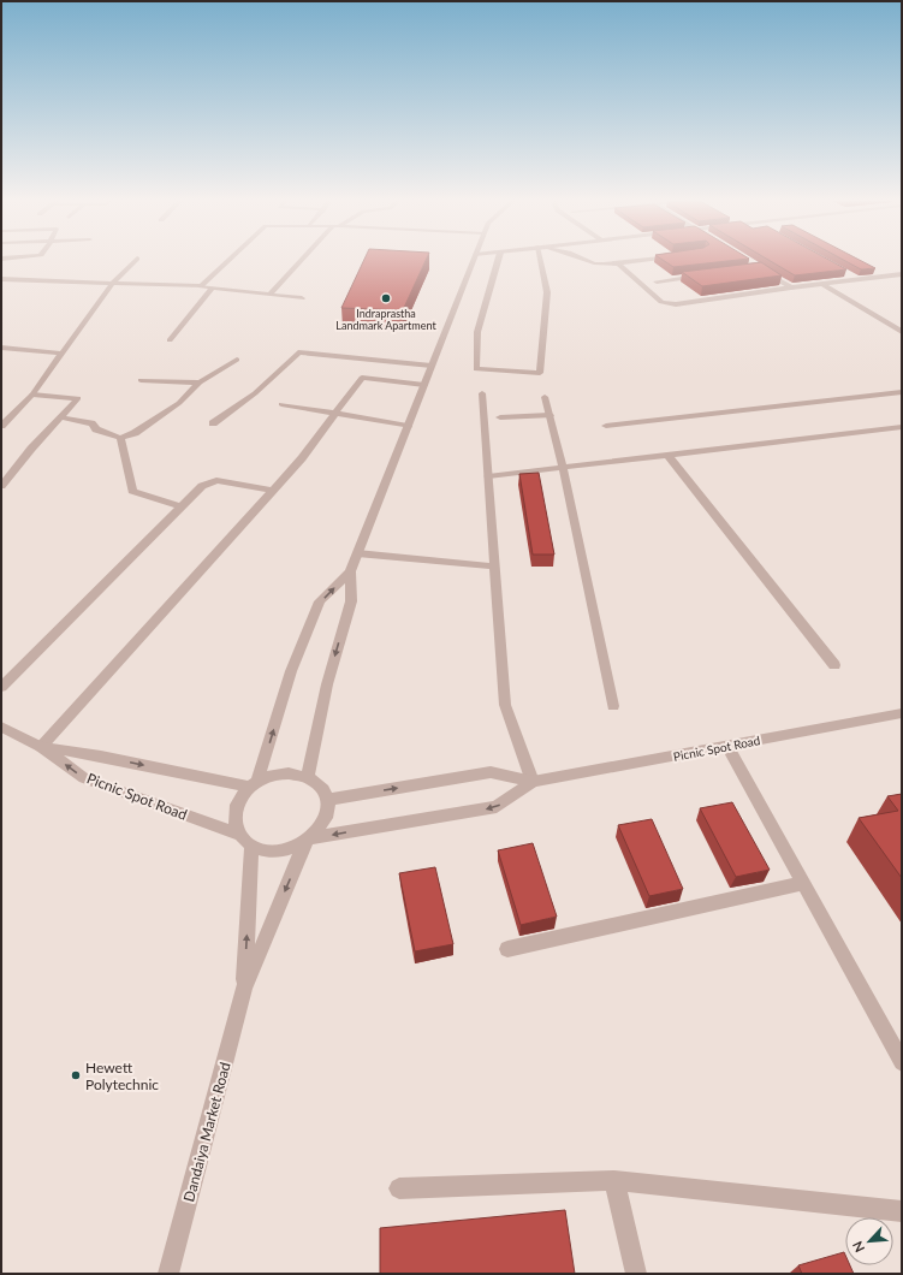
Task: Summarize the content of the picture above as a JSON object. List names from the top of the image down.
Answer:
{
  "streets": {
    "street": ["Picnic Spot Road", "Dandaiya Market Road"]
  },
  "places": ["Indraprastha Landmark Apartment", "Hewett Polytechnic"],
  "north": "bottom left"
}
